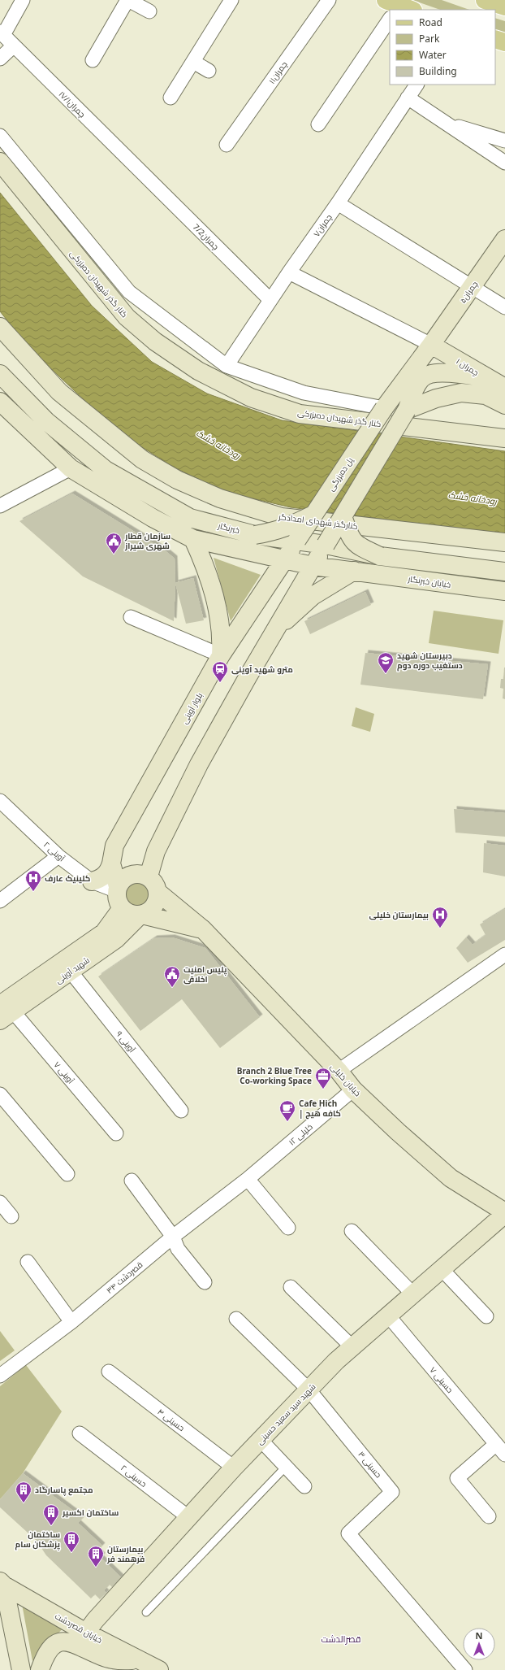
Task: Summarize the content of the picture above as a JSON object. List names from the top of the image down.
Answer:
{
  "streets": {
    "main road": [
      "کنار گذر شهیدان ده‌بزرکی",
      "چمران۵",
      "چمران ۱",
      "پل ده‌بزرگی",
      "کنارگذر شهدای امدادگر",
      "خبرنگار",
      "خیابان خبرنگار",
      "بلوار آوینی",
      "شهید آوینی",
      "خیابان خلیلی",
      "شهید سید سعید حسینی",
      "خیابان قصردشت"
    ],
    "street": [
      "چمران۱۱",
      "چمران۱۷/۱",
      "چمران۷",
      "7/2چمران",
      "۲ آوینی",
      "۹ آوینی",
      "۷ آوینی",
      "۱۲ خلیلی",
      "قصردشت ۳۴",
      "۷ حسینی",
      "۴ حسینی",
      "۳ حسینی",
      "۲ حسینی"
    ]
  },
  "crossings": [
    ["چمران۱۷/۱", "7/2چمران"],
    ["چمران۷", "7/2چمران"],
    ["چمران۵", "چمران ۱"],
    ["چمران۵", "پل ده‌بزرگی"],
    ["پل ده‌بزرگی", "خبرنگار"],
    ["پل ده‌بزرگی", "بلوار آوینی"],
    ["خبرنگار", "بلوار آوینی"],
    ["بلوار آوینی", "۲ آوینی"],
    ["بلوار آوینی", "شهید آوینی"],
    ["بلوار آوینی", "خیابان خلیلی"],
    ["۲ آوینی", "شهید آوینی"],
    ["۲ آوینی", "خیابان خلیلی"],
    ["شهید آوینی", "۹ آوینی"],
    ["شهید آوینی", "۷ آوینی"],
    ["شهید آوینی", "خیابان خلیلی"],
    ["خیابان خلیلی", "۱۲ خلیلی"],
    ["خیابان خلیلی", "شهید سید سعید حسینی"],
    ["۱۲ خلیلی", "قصردشت ۳۴"],
    ["۷ حسینی", "شهید سید سعید حسینی"],
    ["شهید سید سعید حسینی", "۴ حسینی"],
    ["شهید سید سعید حسینی", "۳ حسینی"],
    ["شهید سید سعید حسینی", "۲ حسینی"],
    ["شهید سید سعید حسینی", "خیابان قصردشت"]
  ],
  "districts": ["قصرالدشت"],
  "water": ["رودخانه خشک"],
  "places": {
    "public building": ["سازمان قطار شهری شیراز", "پلیس امنیت اخلاقی"],
    "school or university": ["دبیرستان شهید دستغیب دوره دوم"],
    "station": ["مترو شهید آوینی"],
    "hospital": ["کلینیک عارف", "بیمارستان خلیلی"],
    "office": ["Branch 2 Blue Tree Co-working Space"],
    "cafe": ["Cafe Hich | کافه هیچ"],
    "building": [
      "مجتمع پاسارگاد",
      "ساختمان اکسیر",
      "ساختمان پزشکان سام",
      "بیمارستان فرهمند فر"
    ]
  },
  "legend": [
    "Road",
    "Park",
    "Water",
    "Building"
  ],
  "north": "top"
}
